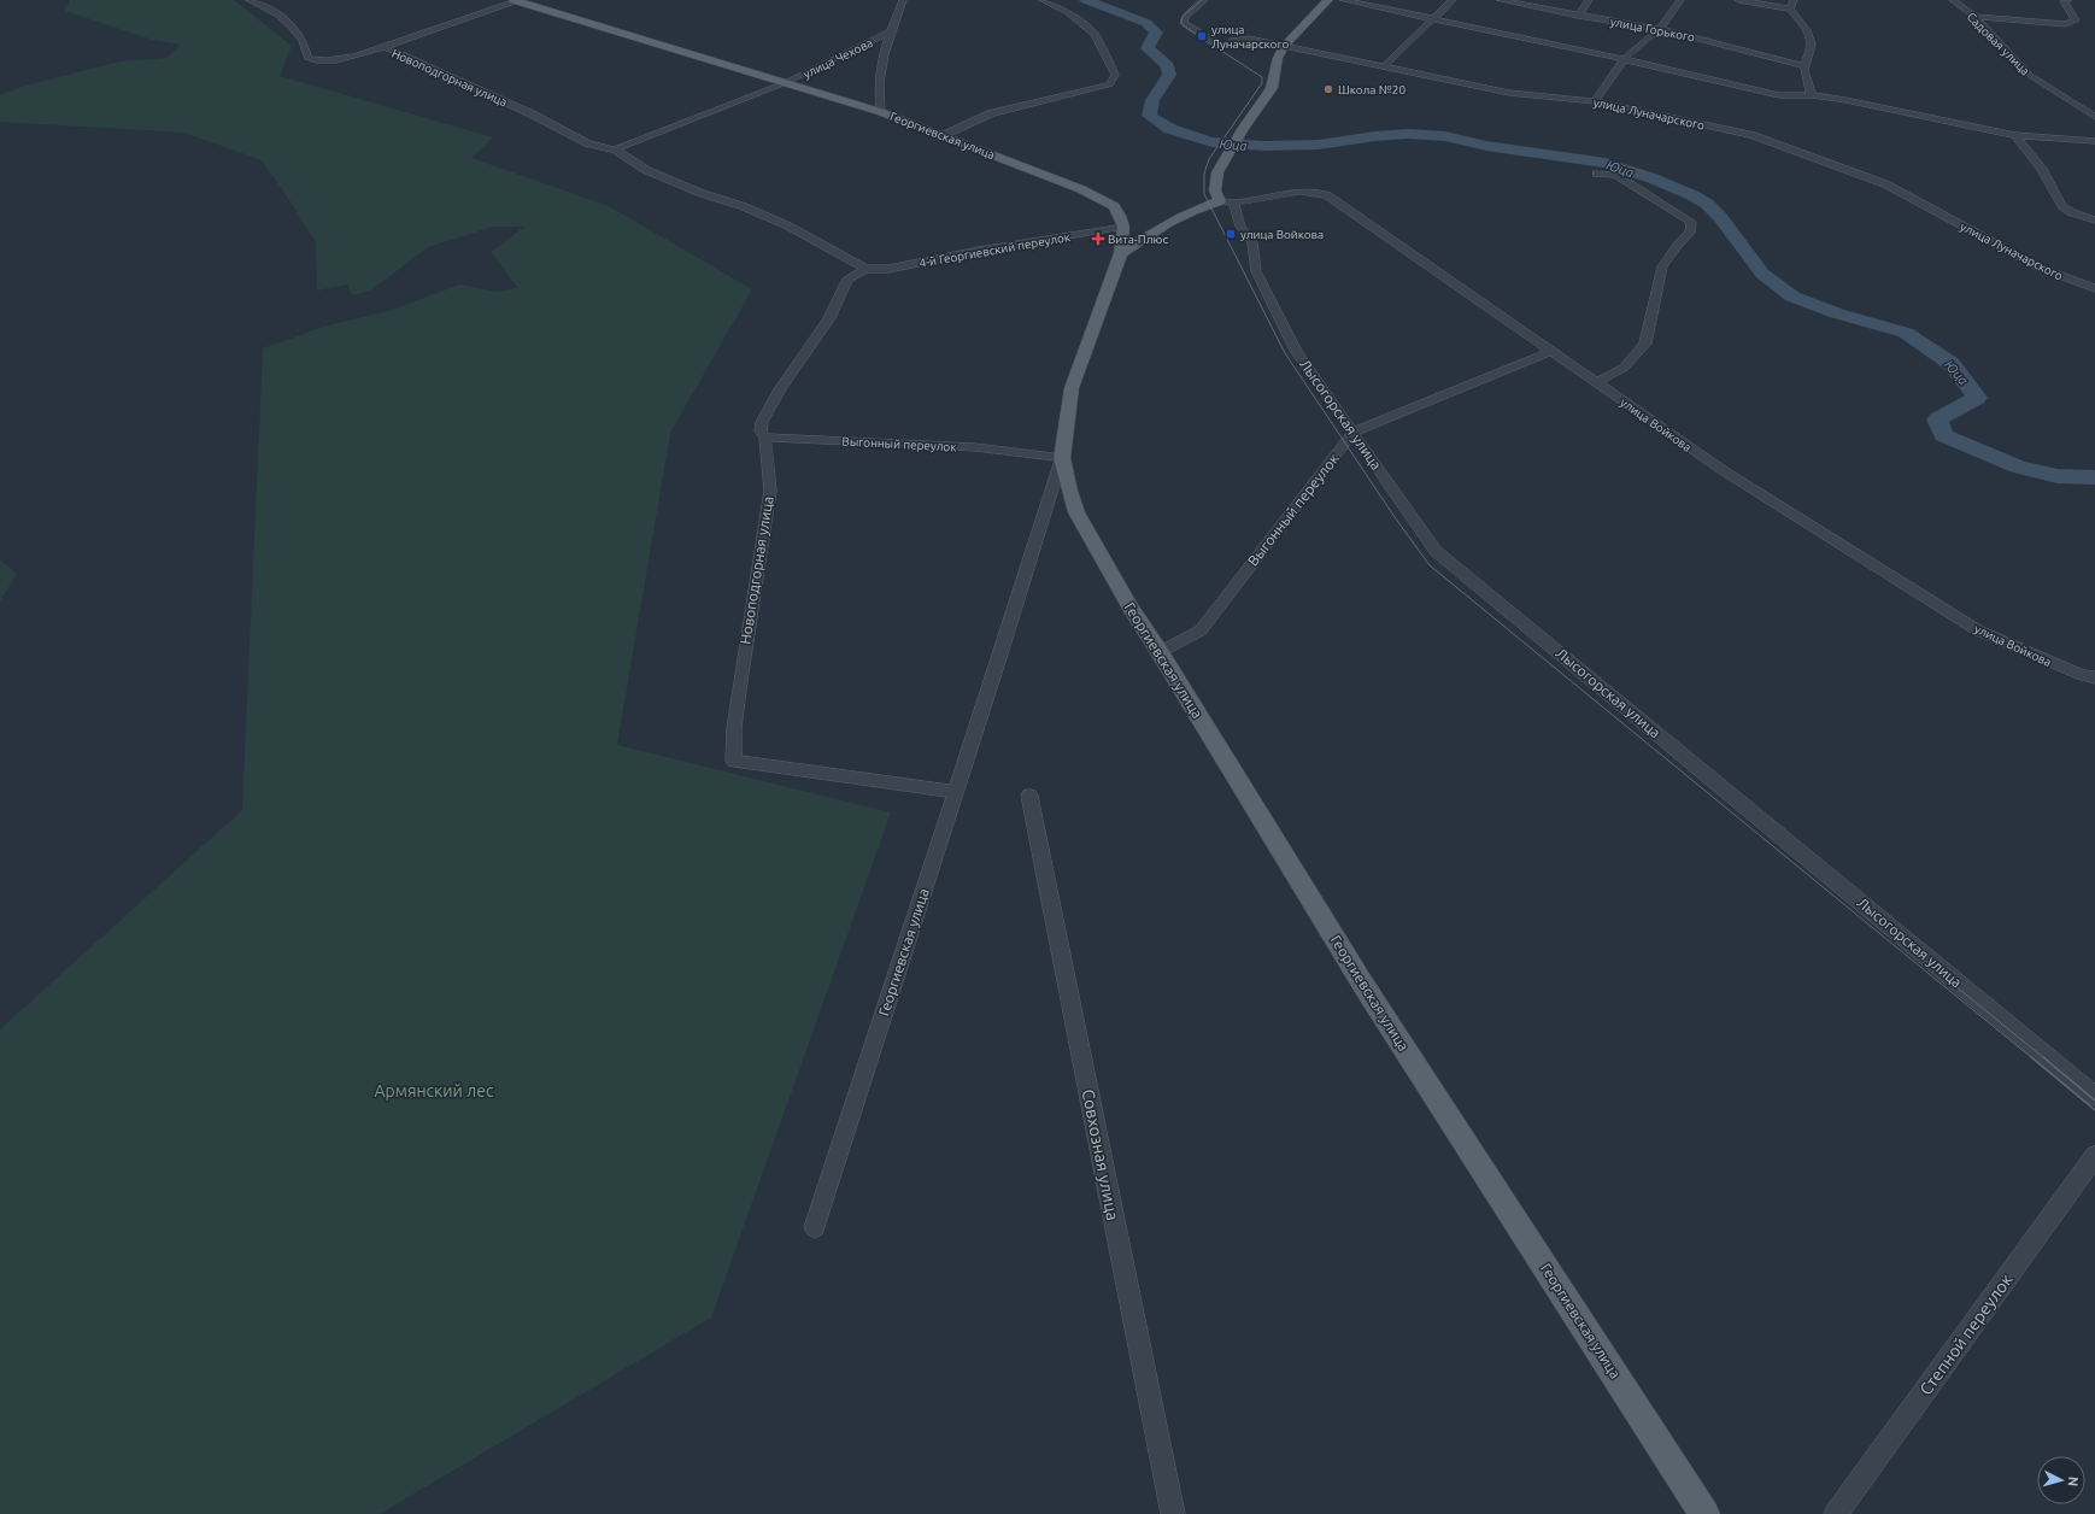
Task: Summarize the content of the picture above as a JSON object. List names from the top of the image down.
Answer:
{
  "streets": {
    "main road": ["Георгиевская улица"],
    "street": [
      "улица Горького",
      "Садовая улица",
      "улица Чехова",
      "Новоподгорная улица",
      "улица Луначарского",
      "4-й Георгиевский переулок",
      "Лысогорская улица",
      "улица Войкова",
      "Выгонный переулок",
      "Совхозная улица",
      "Степной переулок"
    ]
  },
  "crossings": [
    ["улица Чехова", "Георгиевская улица"],
    ["Новоподгорная улица", "Георгиевская улица"],
    ["Новоподгорная улица", "4-й Георгиевский переулок"],
    ["Новоподгорная улица", "Выгонный переулок"],
    ["Георгиевская улица", "4-й Георгиевский переулок"],
    ["Георгиевская улица", "Выгонный переулок"],
    ["Лысогорская улица", "улица Войкова"],
    ["Лысогорская улица", "Выгонный переулок"]
  ],
  "water": ["Юца"],
  "parks": ["Армянский лес"],
  "places": {
    "transit": ["улица Луначарского", "улица Войкова"],
    "other": ["Школа №20"],
    "health": ["Вита-Плюс"]
  },
  "north": "right"
}
